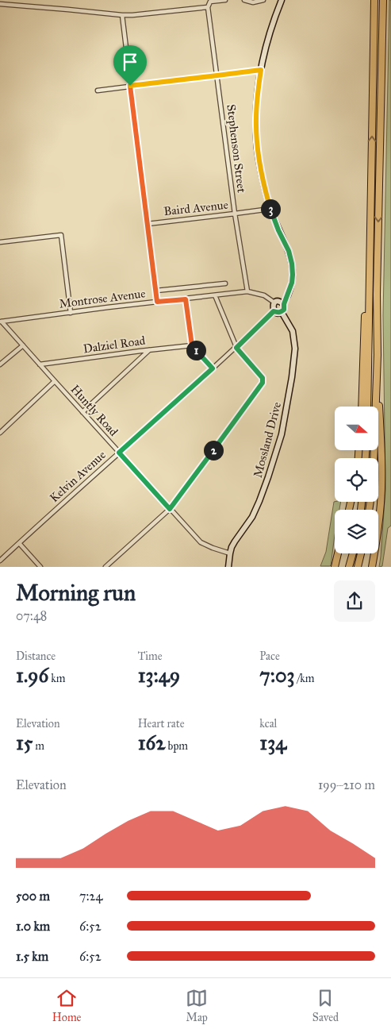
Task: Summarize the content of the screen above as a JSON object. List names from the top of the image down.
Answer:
{
  "streets": {
    "street": [
      "Stephenson Street",
      "Baird Avenue",
      "Montrose Avenue",
      "Dalziel Road",
      "Huntly Road",
      "Mossland Drive",
      "Kelvin Avenue"
    ]
  },
  "crossings": [
    ["Stephenson Street", "Baird Avenue"],
    ["Stephenson Street", "Montrose Avenue"],
    ["Montrose Avenue", "Huntly Road"],
    ["Montrose Avenue", "Mossland Drive"],
    ["Montrose Avenue", "Kelvin Avenue"],
    ["Dalziel Road", "Huntly Road"],
    ["Huntly Road", "Mossland Drive"],
    ["Huntly Road", "Kelvin Avenue"],
    ["Mossland Drive", "Kelvin Avenue"]
  ],
  "north": "right",
  "page": {
    "pins": ["3", "1", "2"],
    "heading": ["Morning run", "07:48"],
    "stats": [
      ["Distance", "1.96 km"],
      ["Time", "13:49"],
      ["Pace", "7:03 /km"],
      ["Elevation", "15 m"],
      ["Heart rate", "162 bpm"],
      ["kcal", "134"]
    ],
    "chart": ["Elevation", "199–210 m"],
    "list": [
      {
        "name": "500 m",
        "note": "7:24"
      },
      {
        "name": "1.0 km",
        "note": "6:52"
      },
      {
        "name": "1.5 km",
        "note": "6:52"
      }
    ],
    "tabs": ["Home", "Map", "Saved"]
  }
}
